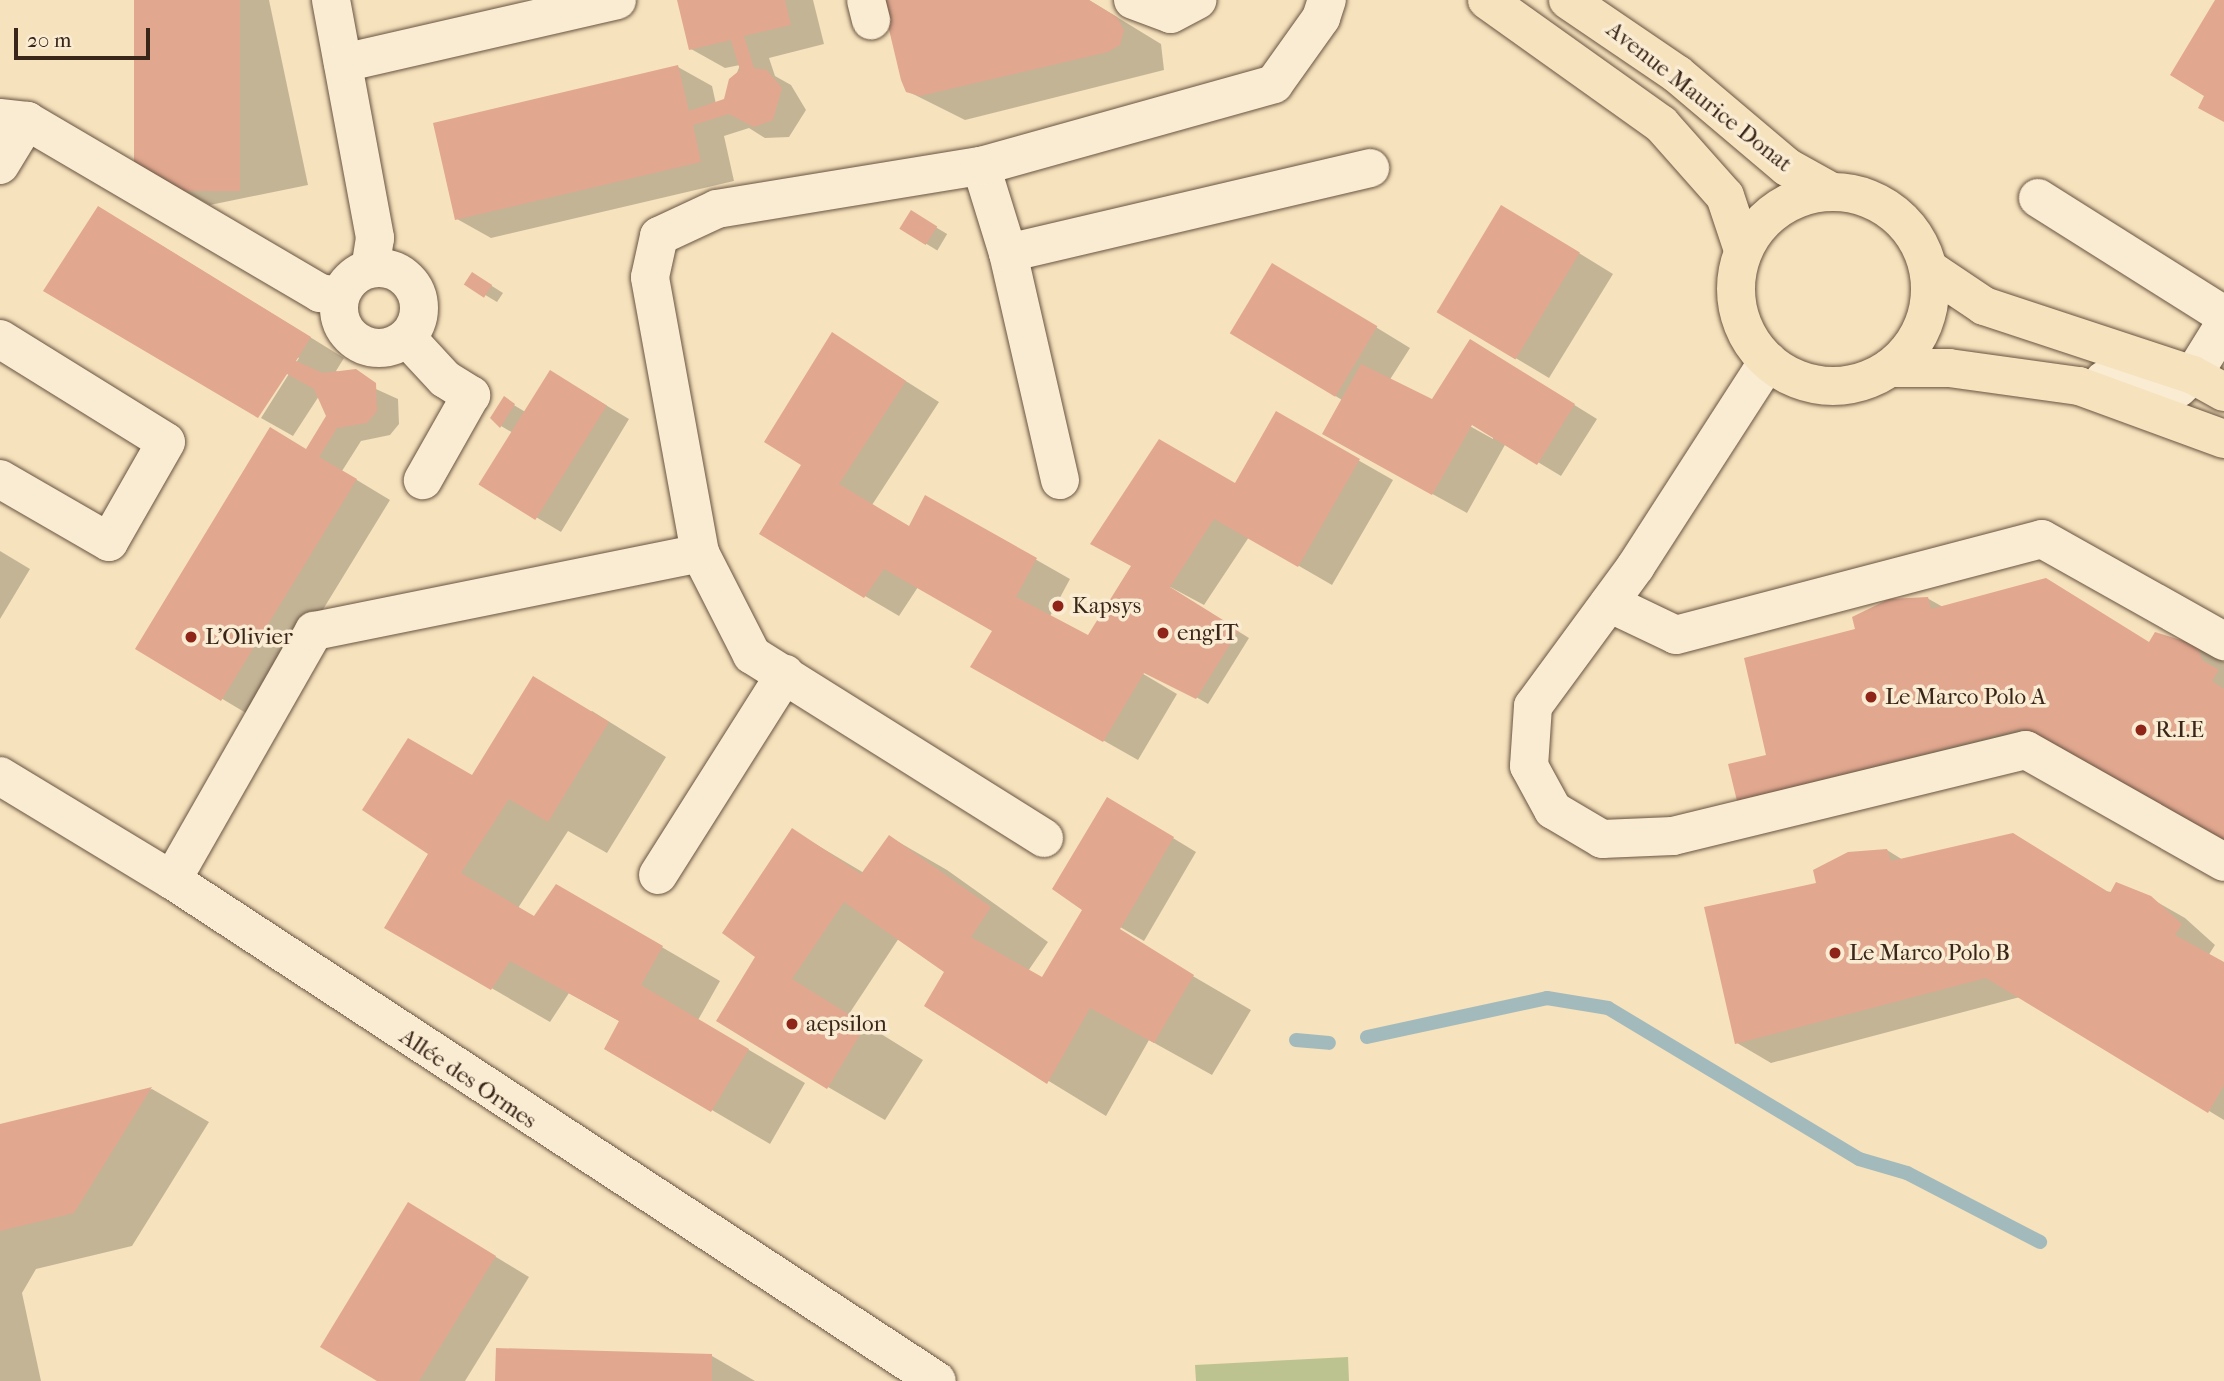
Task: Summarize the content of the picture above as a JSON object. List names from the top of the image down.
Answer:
{
  "streets": {
    "main road": ["Avenue Maurice Donat"],
    "street": ["Allée des Ormes"]
  },
  "places": [
    "Kapsys",
    "engIT",
    "L'Olivier",
    "Le Marco Polo A",
    "R.I.E",
    "Le Marco Polo B",
    "aepsilon"
  ],
  "scale_bar": "20 m"
}
